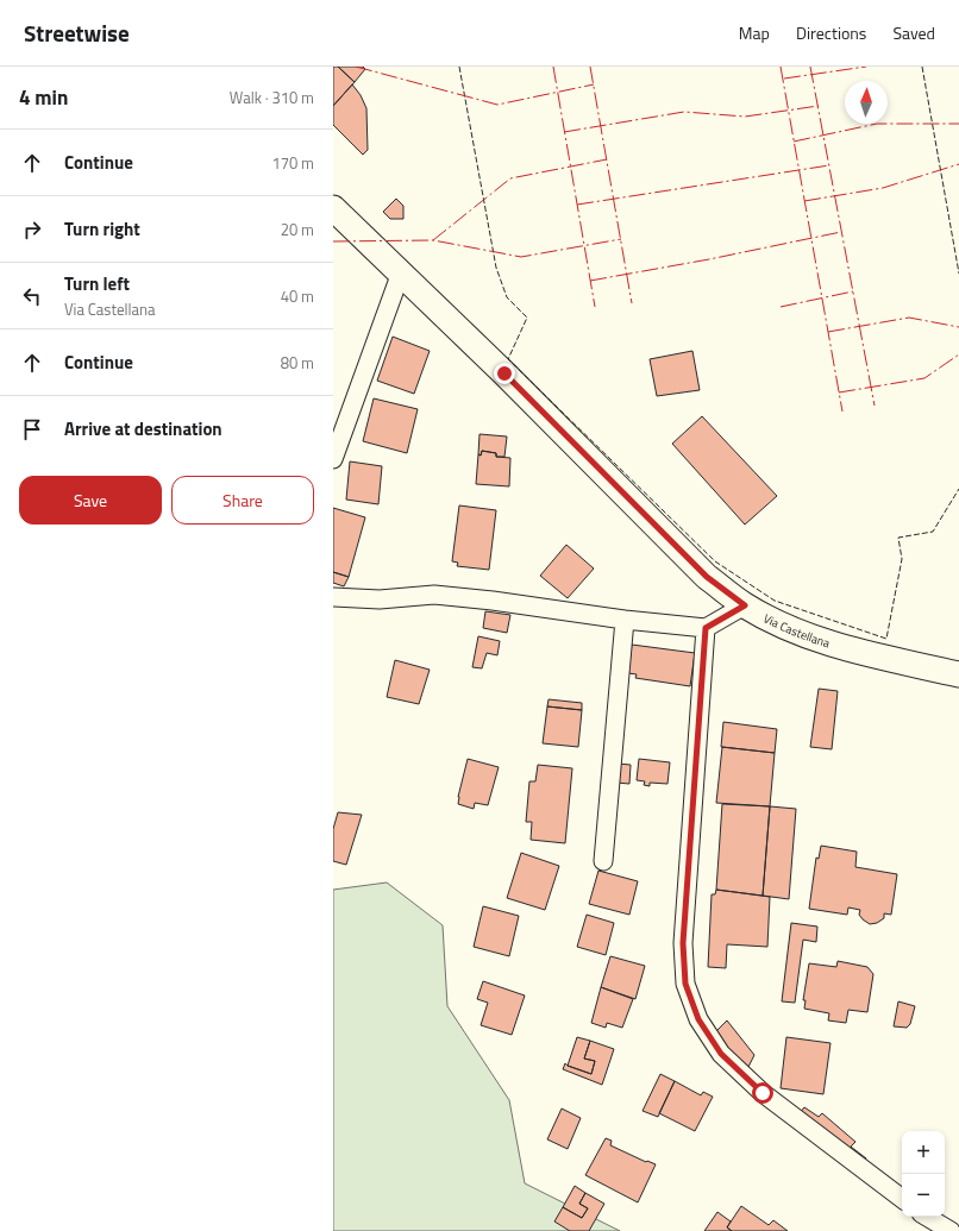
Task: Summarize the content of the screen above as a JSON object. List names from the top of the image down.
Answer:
{
  "streets": {
    "main road": ["Via Castellana"]
  },
  "north": "top",
  "page": {
    "header": "Streetwise",
    "nav": ["Map", "Directions", "Saved"],
    "heading": ["4 min", "Walk · 310 m"],
    "list": [
      ["Continue", "170 m"],
      ["Turn right", "20 m"],
      ["Turn left", "Via Castellana", "40 m"],
      ["Continue", "80 m"],
      "Arrive at destination"
    ],
    "buttons": ["Save", "Share"],
    "map_buttons": ["+", "−"]
  }
}
